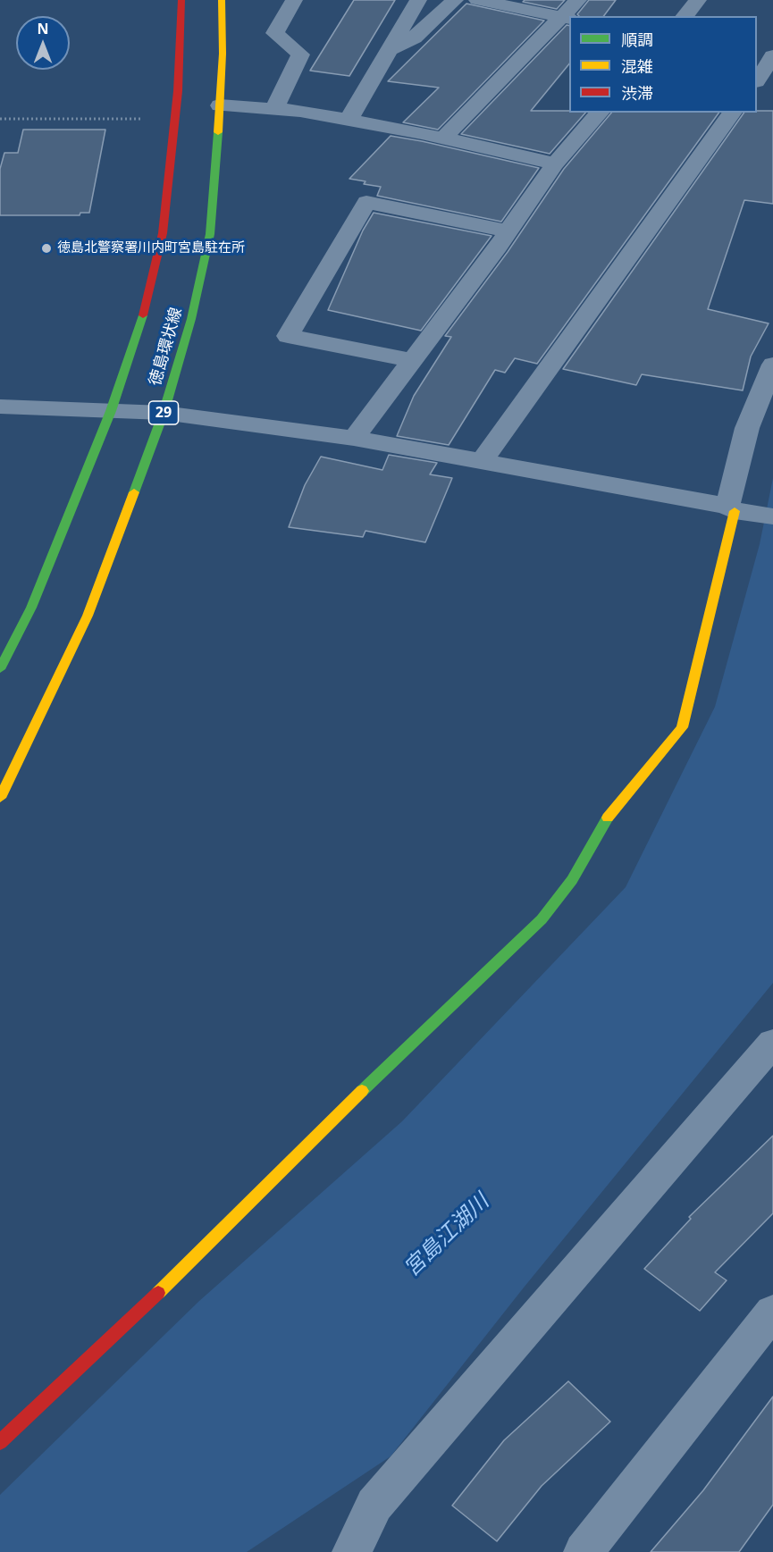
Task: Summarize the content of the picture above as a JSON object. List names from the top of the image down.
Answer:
{
  "streets": {
    "main road": ["徳島環状線", "29"]
  },
  "water": ["宮島江湖川"],
  "places": ["徳島北警察署川内町宮島駐在所"],
  "legend": ["順調", "混雑", "渋滞"],
  "north": "top"
}
